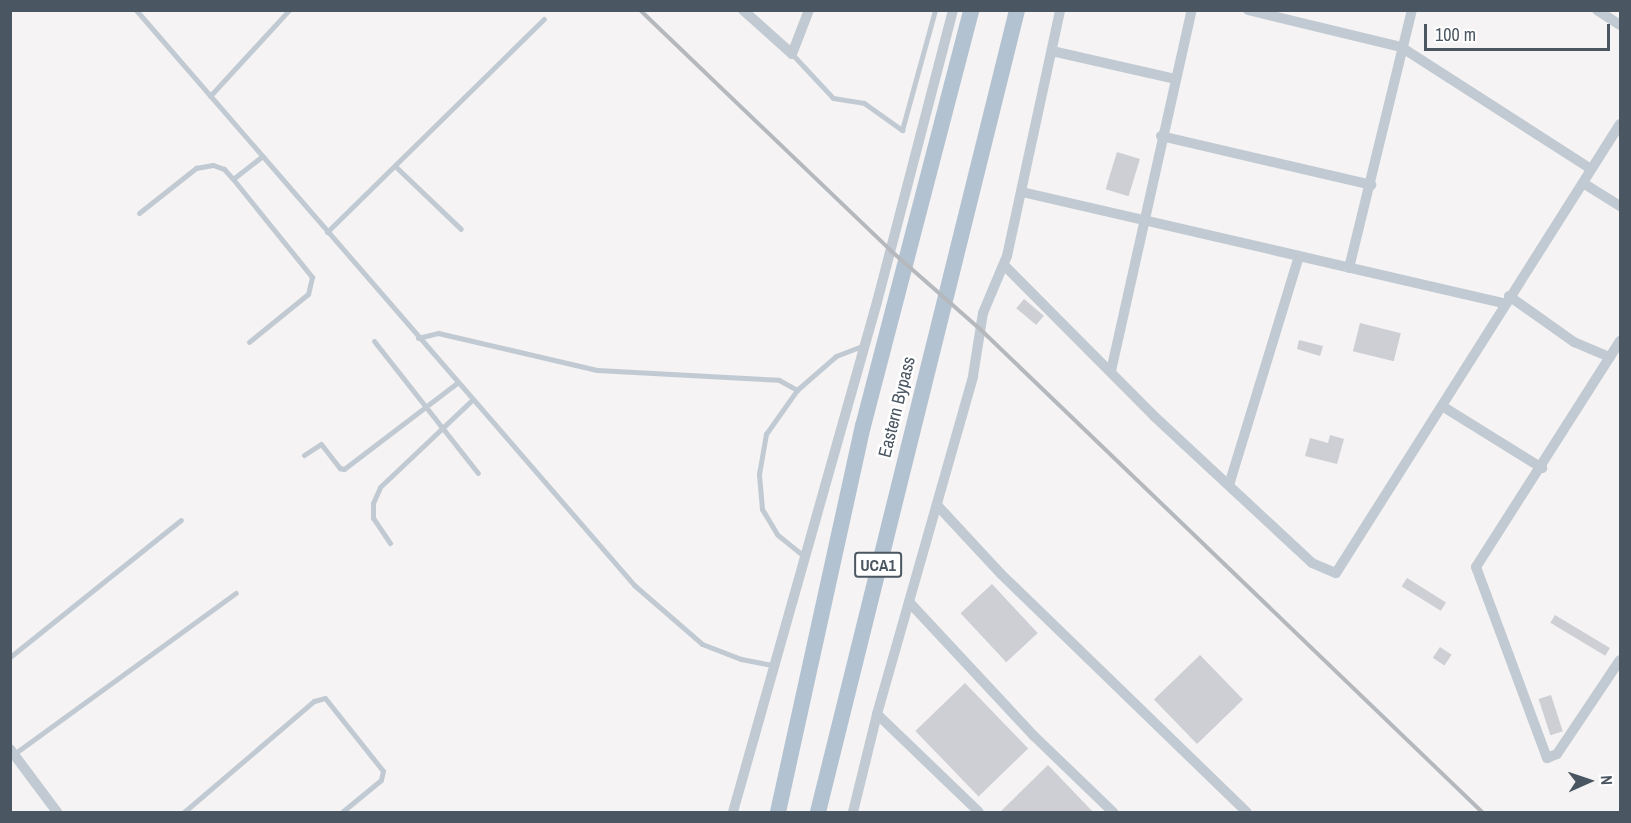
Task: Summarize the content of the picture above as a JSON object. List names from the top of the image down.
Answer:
{
  "streets": {
    "main road": ["Eastern Bypass", "UCA1"]
  },
  "scale_bar": "100 m",
  "north": "right"
}
